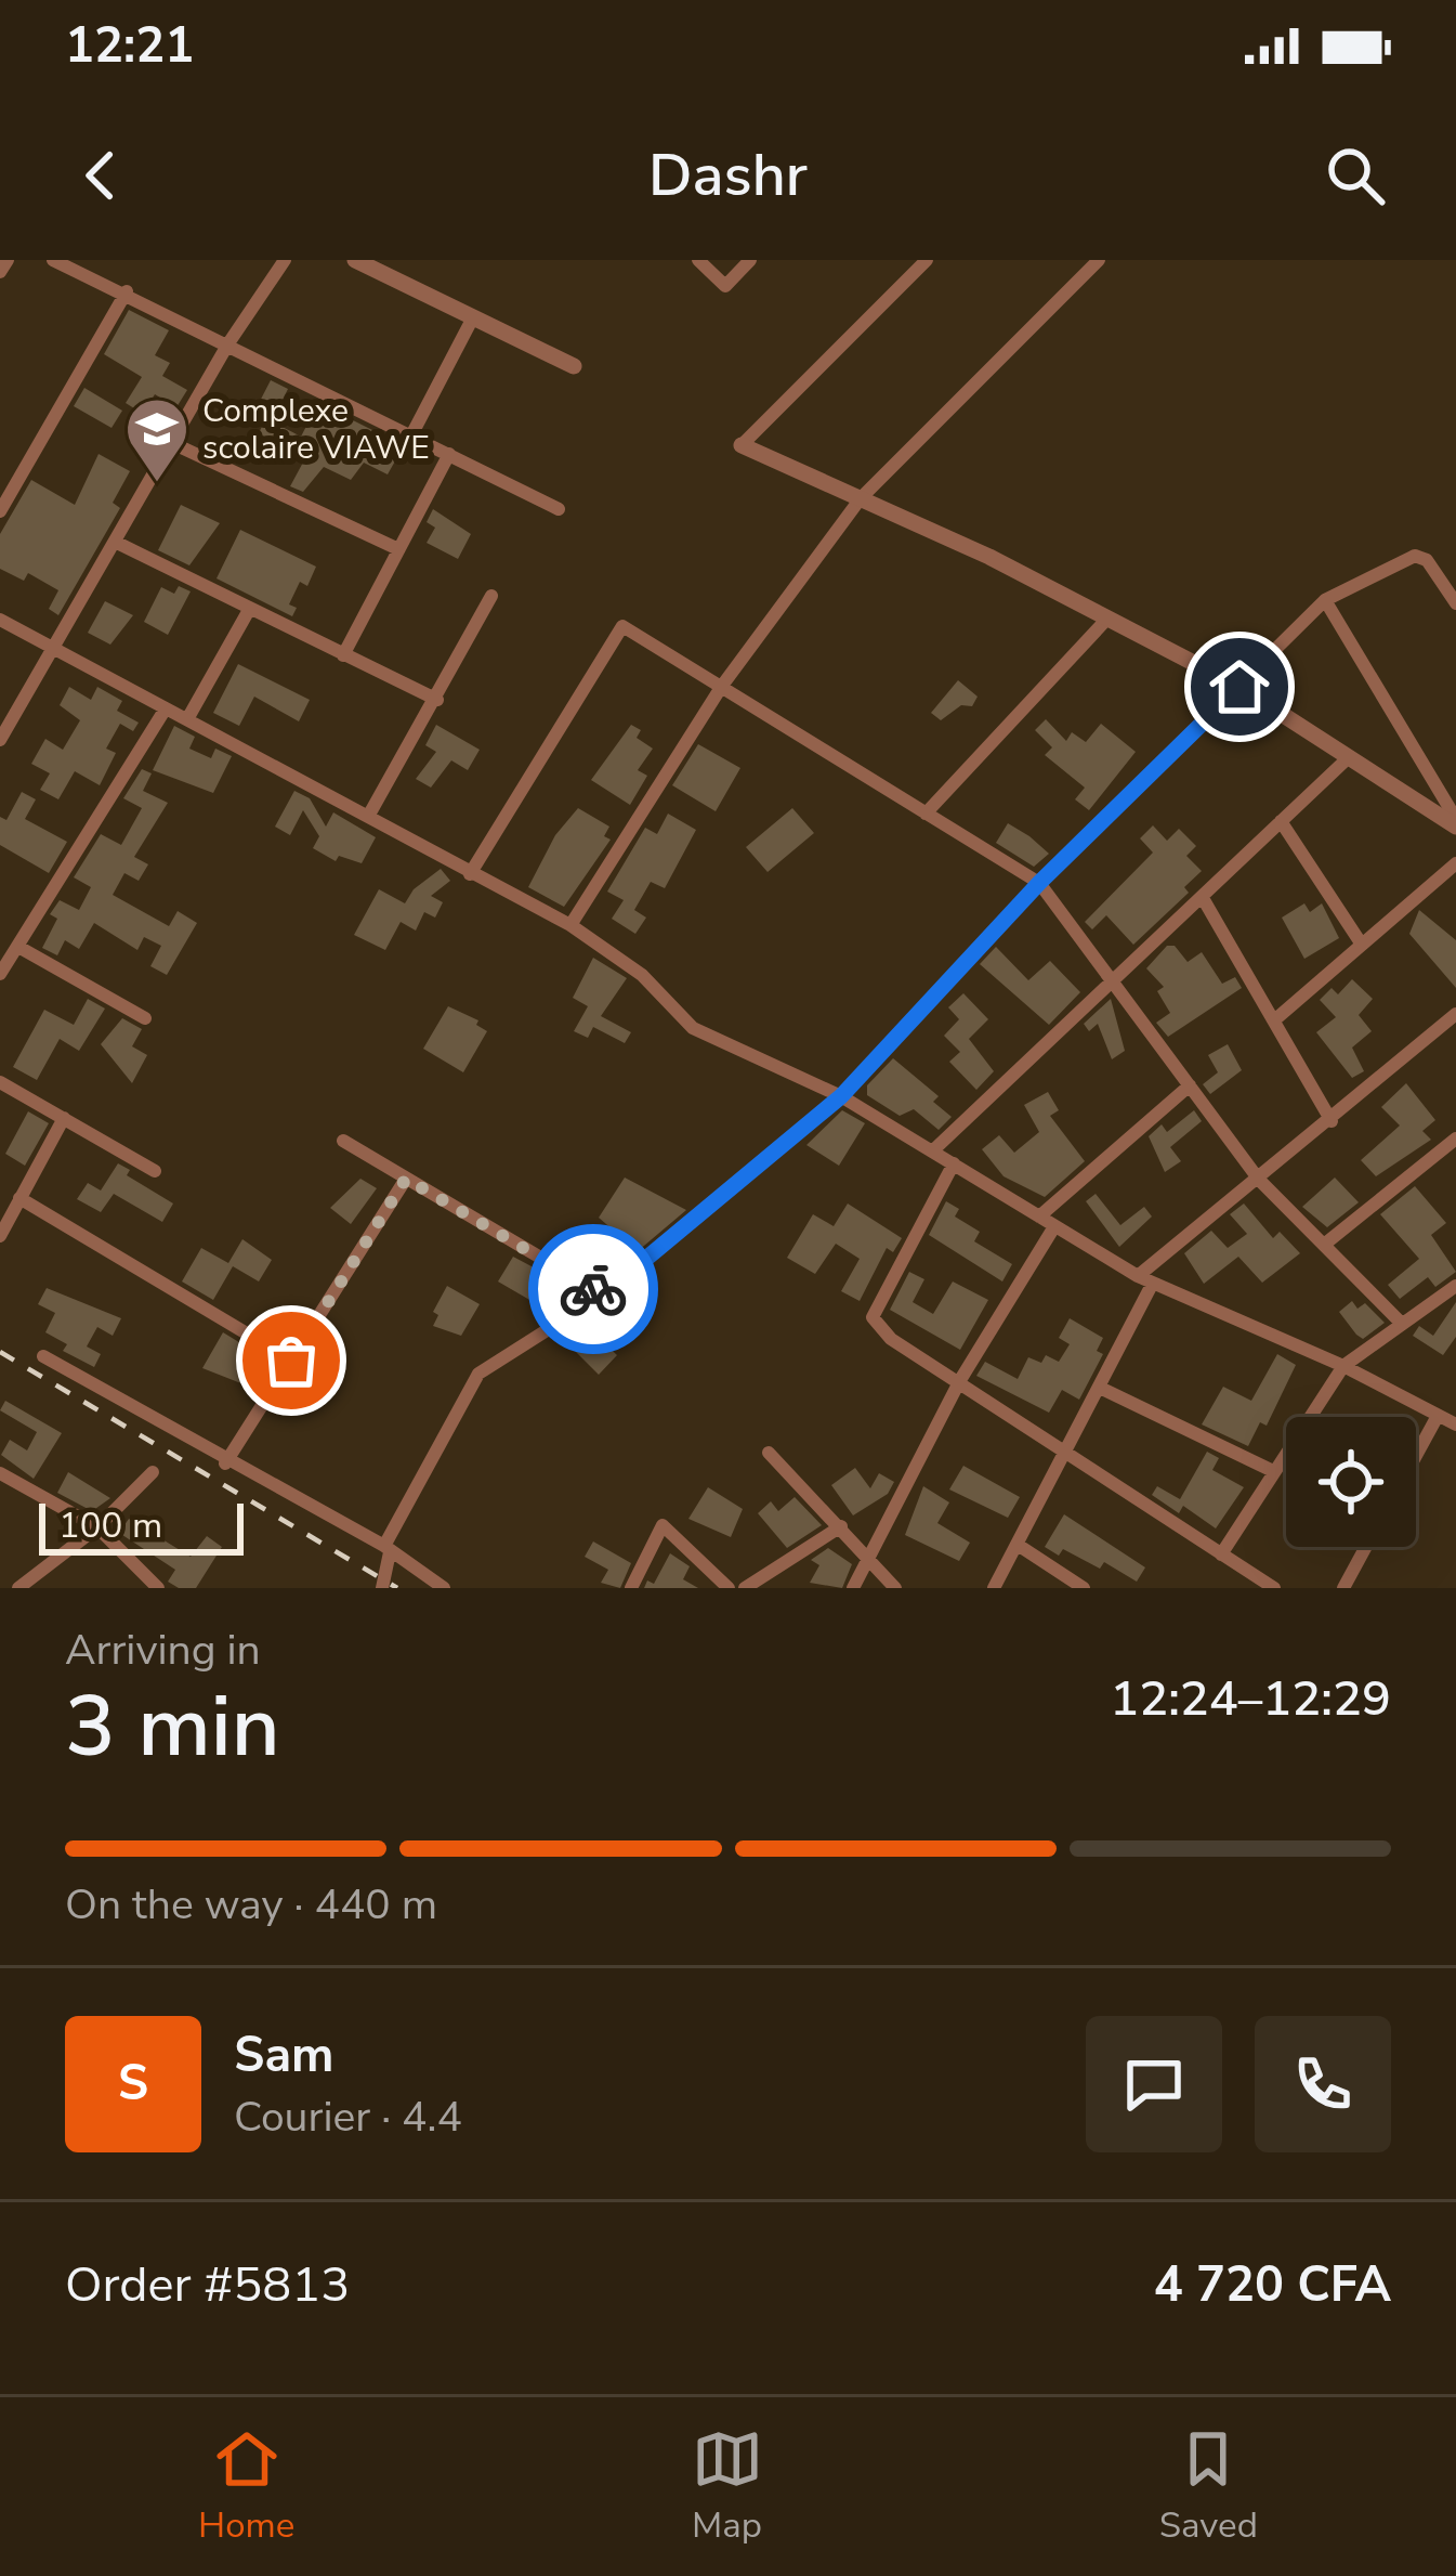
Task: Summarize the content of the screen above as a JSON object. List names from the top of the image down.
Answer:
{
  "places": {
    "school or university": ["Complexe scolaire VIAWE"]
  },
  "scale_bar": "100 m",
  "page": {
    "status": "12:21",
    "header": "Dashr",
    "scale": "100 m",
    "heading": ["3 min", "Arriving in", "12:24–12:29"],
    "panel": [
      "Sam",
      "Courier · 4.4",
      "Order #5813",
      "4 720 CFA"
    ],
    "bar": "On the way · 440 m",
    "round": "S",
    "tabs": ["Home", "Map", "Saved"]
  }
}
